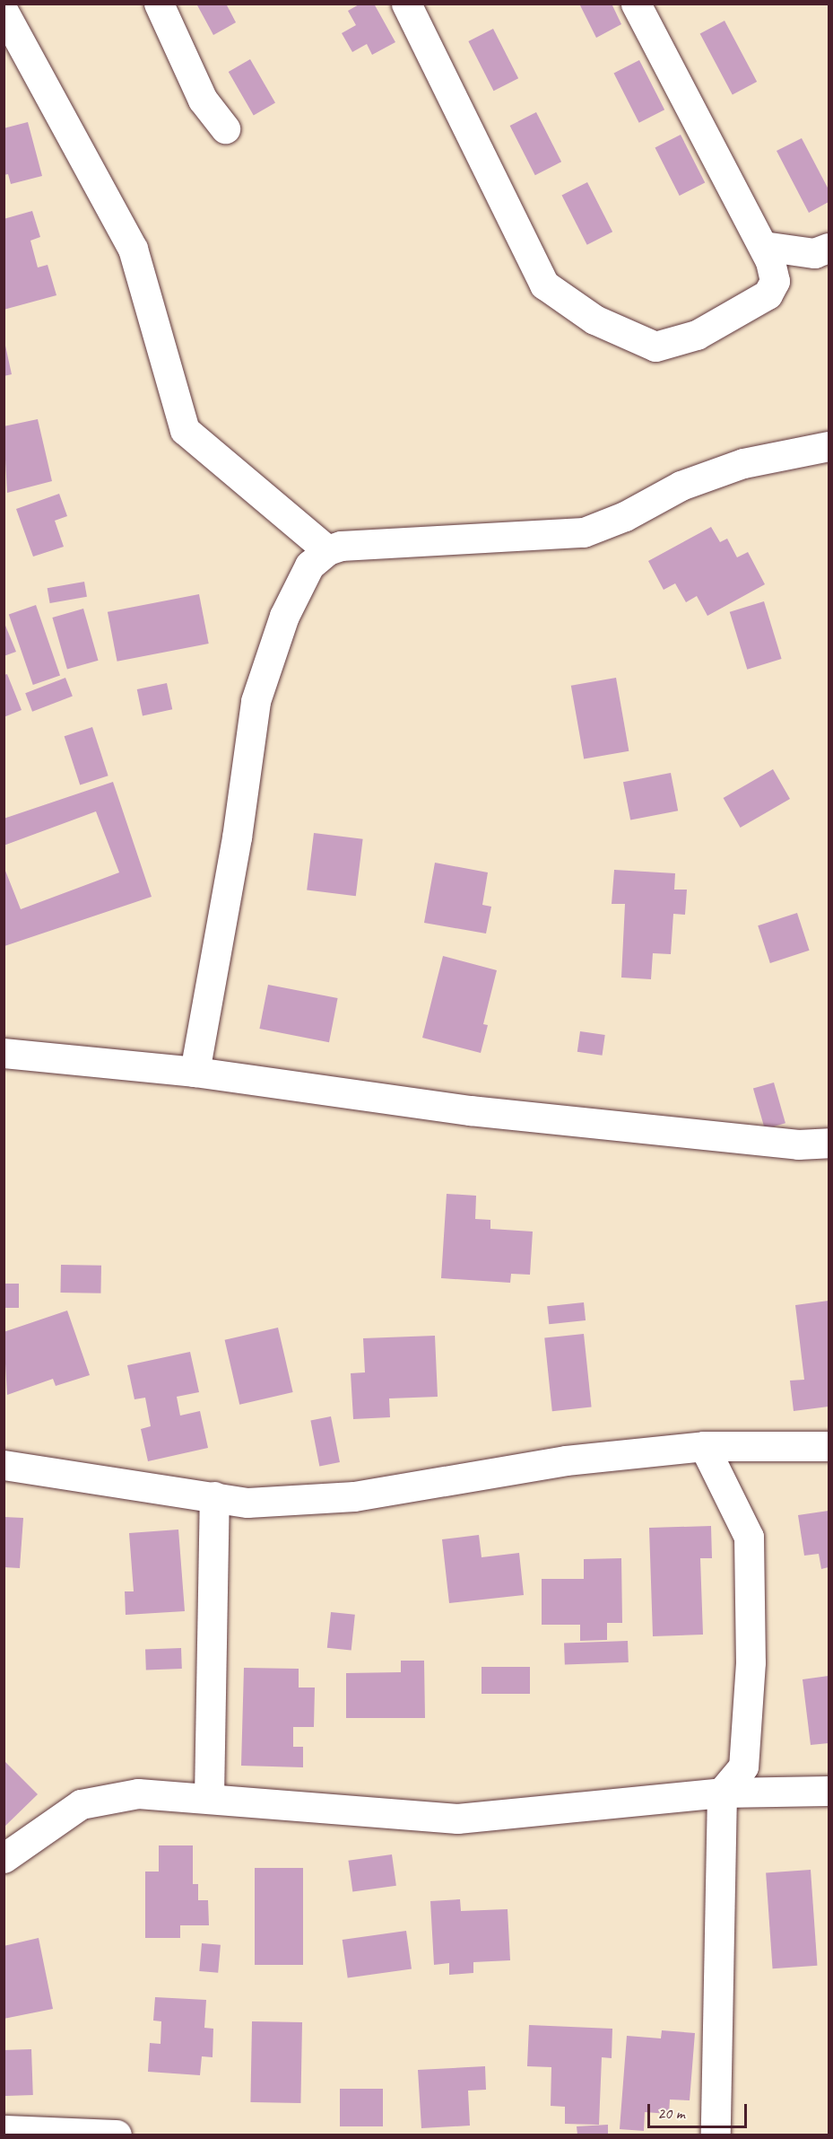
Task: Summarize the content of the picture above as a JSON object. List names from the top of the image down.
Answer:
{
  "scale_bar": "20 m"
}
